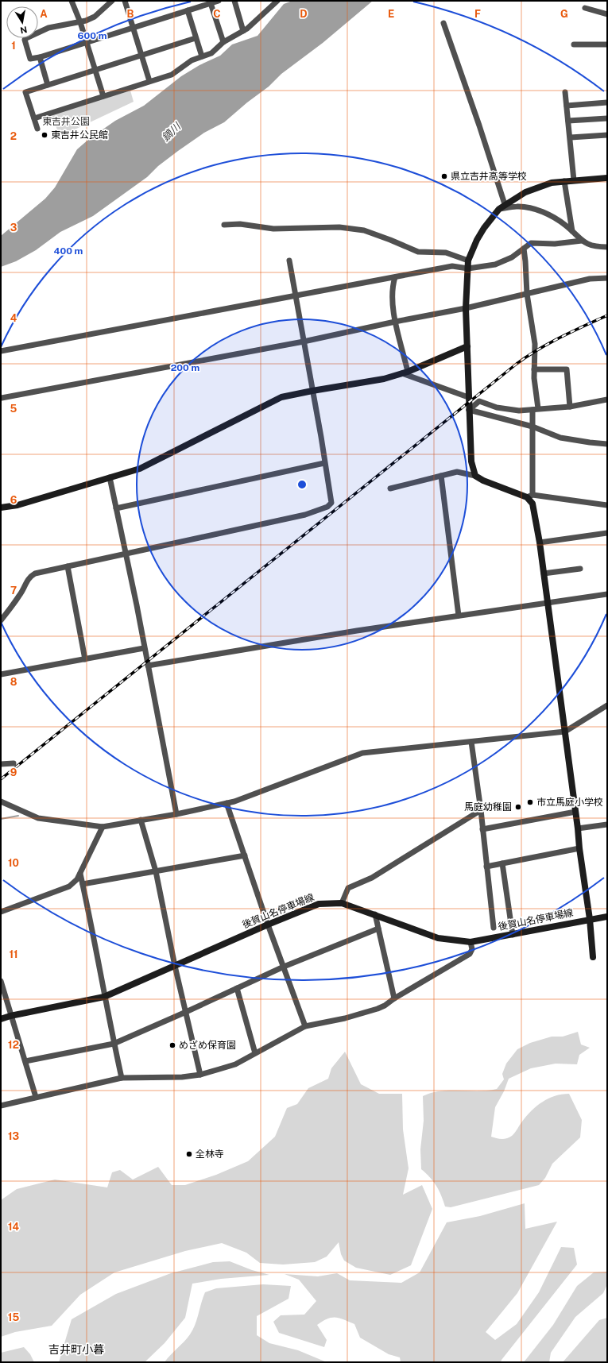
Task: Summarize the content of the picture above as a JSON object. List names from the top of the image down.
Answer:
{
  "streets": {
    "street": ["後賀山名停車場線"]
  },
  "districts": ["吉井町小暮"],
  "water": ["鏑川"],
  "parks": ["東吉井公園"],
  "places": [
    "東吉井公民館",
    "県立吉井高等学校",
    "市立馬庭小学校",
    "馬庭幼稚園",
    "めざめ保育園",
    "全林寺"
  ],
  "north": "bottom",
  "grid": {
    "columns": [
      "A",
      "B",
      "C",
      "D",
      "E",
      "F",
      "G"
    ],
    "rows": [
      "1",
      "2",
      "3",
      "4",
      "5",
      "6",
      "7",
      "8",
      "9",
      "10",
      "11",
      "12",
      "13",
      "14",
      "15"
    ]
  },
  "rings": ["600 m", "400 m", "200 m"]
}
